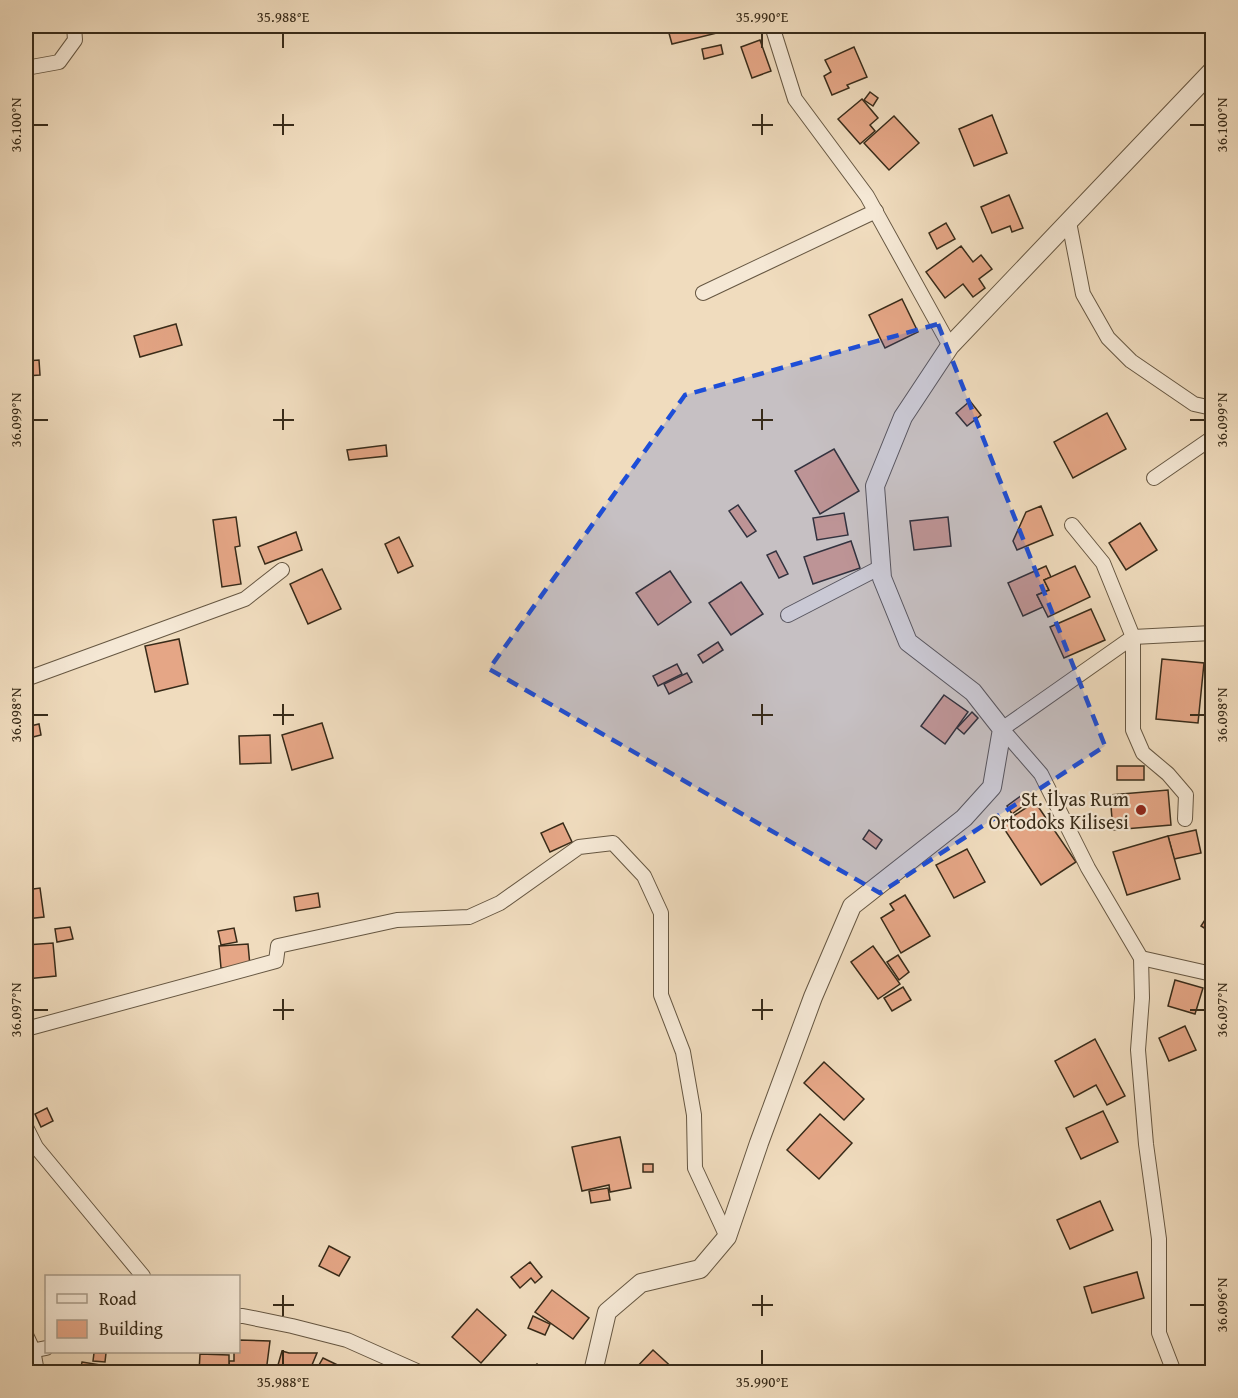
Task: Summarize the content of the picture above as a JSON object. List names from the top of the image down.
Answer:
{
  "places": ["St. İlyas Rum Ortodoks Kilisesi"],
  "legend": ["Road", "Building"],
  "coordinates": [
    "35.988°E",
    "35.990°E",
    "36.100°N",
    "36.099°N",
    "36.098°N",
    "36.097°N",
    "36.096°N"
  ]
}
